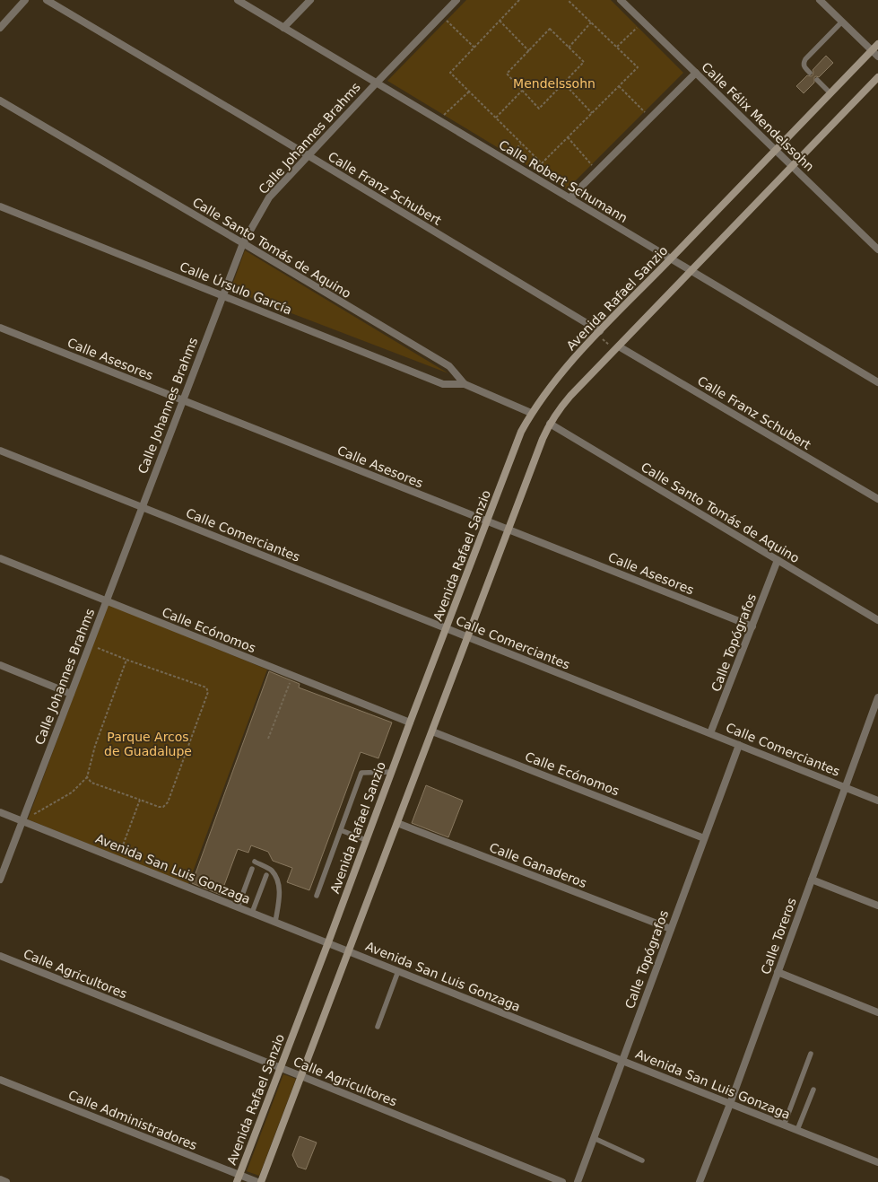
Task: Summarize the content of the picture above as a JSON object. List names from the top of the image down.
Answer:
{
  "streets": {
    "main road": ["Avenida Rafael Sanzio"],
    "street": [
      "Calle Félix Mendelssohn",
      "Calle Johannes Brahms",
      "Calle Robert Schumann",
      "Calle Franz Schubert",
      "Calle Santo Tomás de Aquino",
      "Calle Úrsulo García",
      "Calle Asesores",
      "Calle Comerciantes",
      "Calle Ecónomos",
      "Calle Topógrafos",
      "Calle Ganaderos",
      "Avenida San Luis Gonzaga",
      "Calle Toreros",
      "Calle Agricultores",
      "Calle Administradores"
    ]
  },
  "crossings": [
    ["Calle Félix Mendelssohn", "Avenida Rafael Sanzio"],
    ["Calle Johannes Brahms", "Calle Robert Schumann"],
    ["Calle Johannes Brahms", "Calle Franz Schubert"],
    ["Calle Johannes Brahms", "Calle Santo Tomás de Aquino"],
    ["Calle Johannes Brahms", "Calle Úrsulo García"],
    ["Calle Johannes Brahms", "Calle Asesores"],
    ["Calle Johannes Brahms", "Calle Comerciantes"],
    ["Calle Johannes Brahms", "Calle Ecónomos"],
    ["Calle Johannes Brahms", "Avenida San Luis Gonzaga"],
    ["Calle Robert Schumann", "Avenida Rafael Sanzio"],
    ["Calle Franz Schubert", "Avenida Rafael Sanzio"],
    ["Calle Santo Tomás de Aquino", "Calle Úrsulo García"],
    ["Calle Santo Tomás de Aquino", "Avenida Rafael Sanzio"],
    ["Calle Santo Tomás de Aquino", "Calle Topógrafos"],
    ["Avenida Rafael Sanzio", "Calle Asesores"],
    ["Avenida Rafael Sanzio", "Calle Comerciantes"],
    ["Avenida Rafael Sanzio", "Calle Ecónomos"],
    ["Avenida Rafael Sanzio", "Avenida San Luis Gonzaga"],
    ["Avenida Rafael Sanzio", "Calle Agricultores"],
    ["Avenida Rafael Sanzio", "Calle Administradores"],
    ["Calle Asesores", "Calle Topógrafos"],
    ["Calle Comerciantes", "Calle Topógrafos"],
    ["Calle Comerciantes", "Calle Toreros"],
    ["Calle Ecónomos", "Calle Topógrafos"],
    ["Calle Topógrafos", "Calle Ganaderos"],
    ["Calle Topógrafos", "Avenida San Luis Gonzaga"],
    ["Avenida San Luis Gonzaga", "Calle Toreros"]
  ],
  "parks": ["Mendelssohn", "Parque Arcos de Guadalupe"]
}
